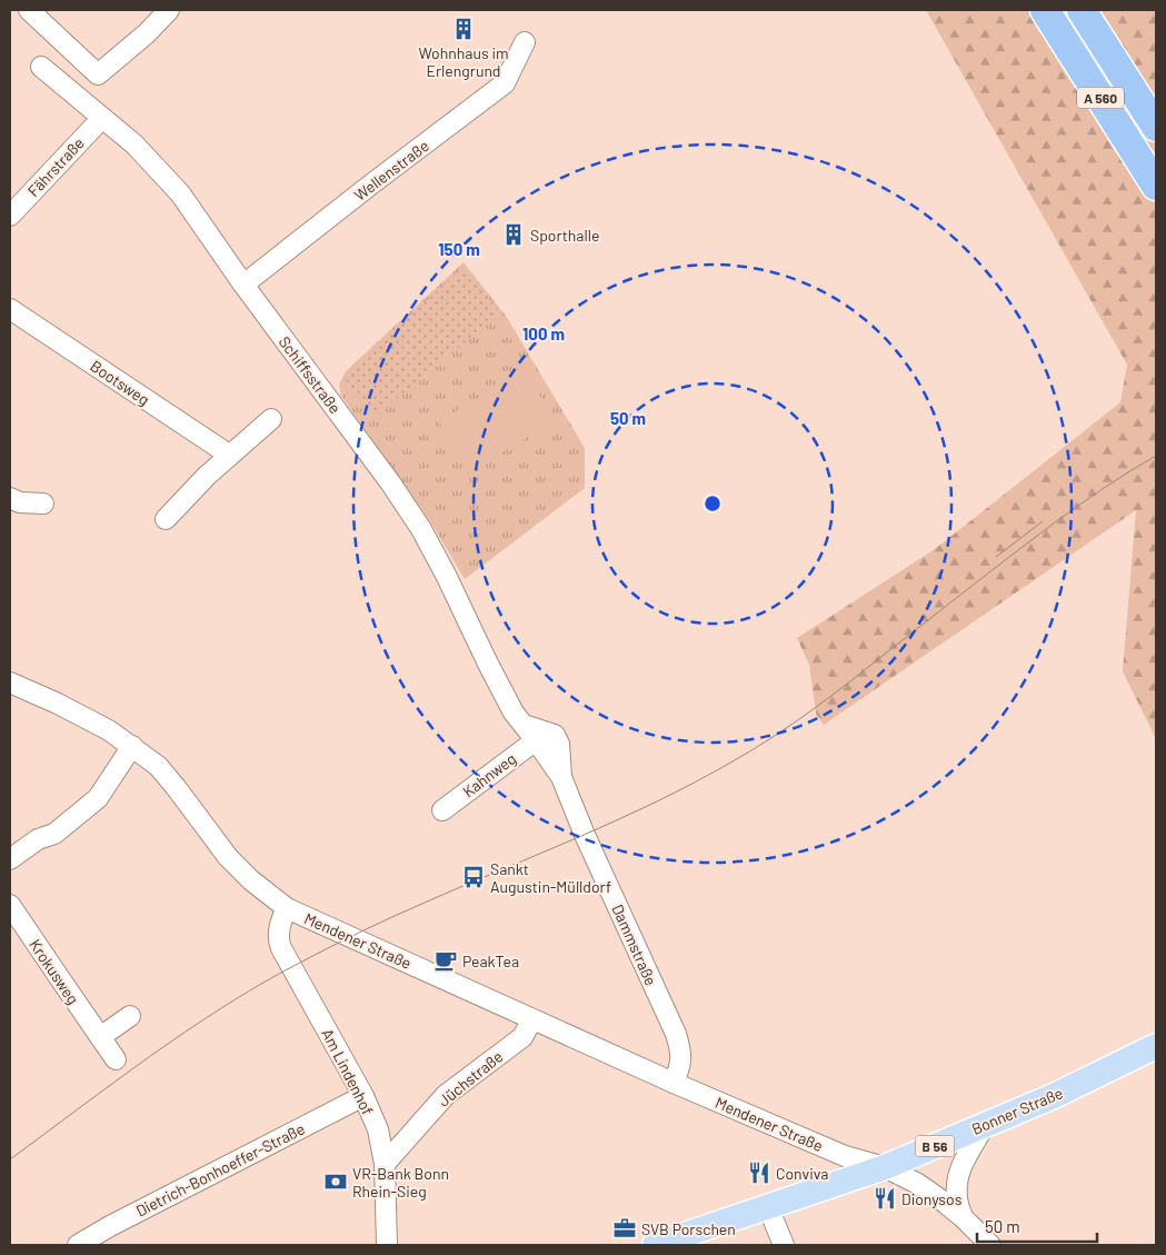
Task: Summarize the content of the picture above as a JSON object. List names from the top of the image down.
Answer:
{
  "streets": {
    "highway": ["A 560"],
    "main road": ["Bonner Straße", "B 56"],
    "street": [
      "Fährstraße",
      "Wellenstraße",
      "Schiffsstraße",
      "Bootsweg",
      "Kahnweg",
      "Mendener Straße",
      "Dammstraße",
      "Krokusweg",
      "Am Lindenhof",
      "Jüchstraße",
      "Dietrich-Bonhoeffer-Straße"
    ]
  },
  "crossings": [
    ["Fährstraße", "Schiffsstraße"],
    ["Wellenstraße", "Schiffsstraße"],
    ["Schiffsstraße", "Kahnweg"],
    ["Schiffsstraße", "Dammstraße"],
    ["Kahnweg", "Dammstraße"],
    ["Mendener Straße", "Dammstraße"],
    ["Mendener Straße", "Am Lindenhof"],
    ["Mendener Straße", "Jüchstraße"],
    ["Mendener Straße", "Bonner Straße"],
    ["Am Lindenhof", "Jüchstraße"],
    ["Am Lindenhof", "Dietrich-Bonhoeffer-Straße"]
  ],
  "places": {
    "building": ["Wohnhaus im Erlengrund", "Sporthalle"],
    "bus stop": ["Sankt Augustin-Mülldorf"],
    "cafe": ["PeakTea"],
    "restaurant": ["Conviva", "Dionysos"],
    "bank": ["VR-Bank Bonn Rhein-Sieg"],
    "office": ["SVB Porschen"]
  },
  "scale_bar": "50 m",
  "rings": ["150 m", "100 m", "50 m"]
}
